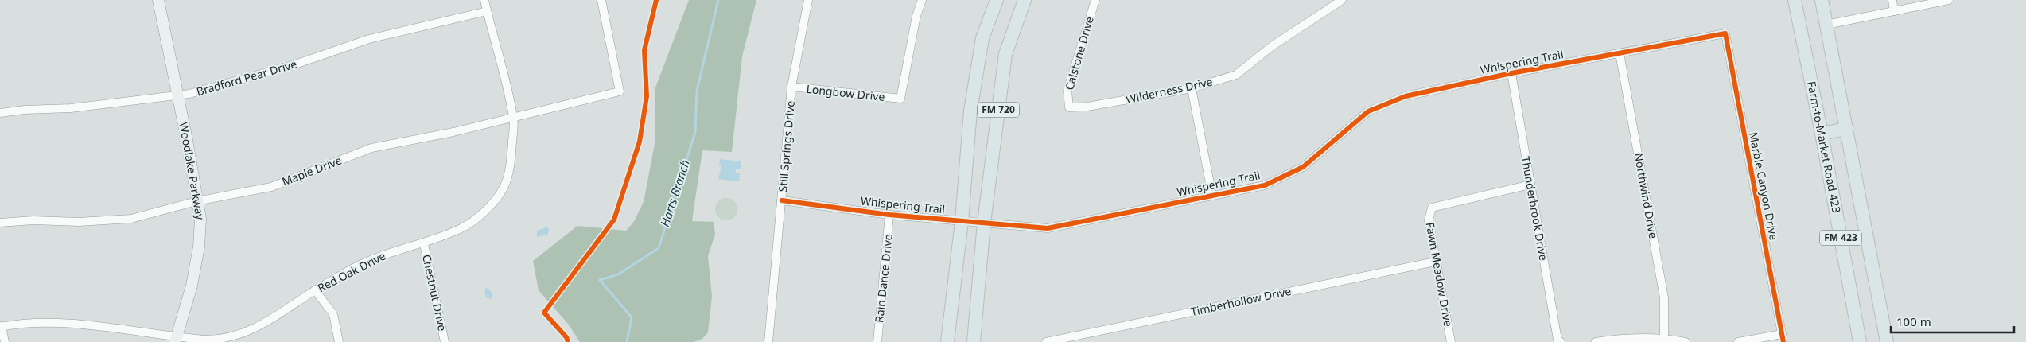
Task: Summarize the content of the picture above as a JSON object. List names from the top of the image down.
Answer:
{
  "streets": {
    "main road": ["FM 720", "Farm-to-Market Road 423", "FM 423"],
    "street": [
      "Calstone Drive",
      "Whispering Trail",
      "Bradford Pear Drive",
      "Wilderness Drive",
      "Longbow Drive",
      "Still Springs Drive",
      "Woodlake Parkway",
      "Maple Drive",
      "Marble Canyon Drive",
      "Northwind Drive",
      "Thunderbrook Drive",
      "Red Oak Drive",
      "Fawn Meadow Drive",
      "Rain Dance Drive",
      "Chestnut Drive",
      "Timberhollow Drive"
    ]
  },
  "crossings": [
    ["Calstone Drive", "Wilderness Drive"],
    ["Whispering Trail", "FM 720"],
    ["Whispering Trail", "Still Springs Drive"],
    ["Whispering Trail", "Marble Canyon Drive"],
    ["Whispering Trail", "Northwind Drive"],
    ["Whispering Trail", "Thunderbrook Drive"],
    ["Whispering Trail", "Rain Dance Drive"],
    ["Bradford Pear Drive", "Woodlake Parkway"],
    ["Bradford Pear Drive", "Red Oak Drive"],
    ["Longbow Drive", "Still Springs Drive"],
    ["Woodlake Parkway", "Maple Drive"],
    ["Woodlake Parkway", "Red Oak Drive"],
    ["Maple Drive", "Red Oak Drive"],
    ["Thunderbrook Drive", "Fawn Meadow Drive"],
    ["Red Oak Drive", "Chestnut Drive"],
    ["Fawn Meadow Drive", "Timberhollow Drive"]
  ],
  "water": ["Harts Branch"],
  "scale_bar": "100 m"
}
